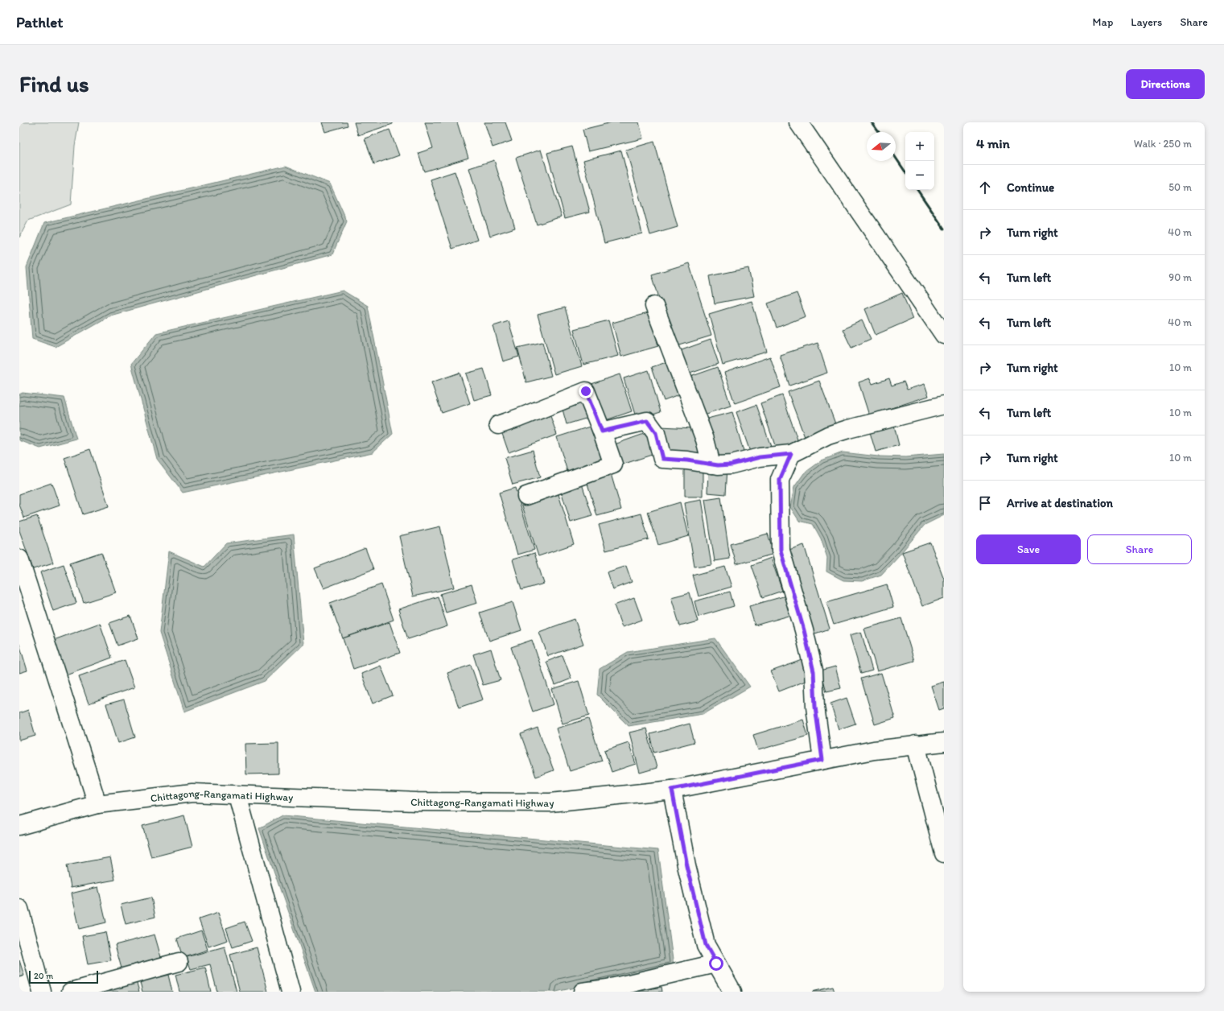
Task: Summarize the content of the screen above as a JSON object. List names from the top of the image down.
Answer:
{
  "streets": {
    "street": ["Chittagong-Rangamati Highway"]
  },
  "scale_bar": "20 m",
  "north": "left",
  "page": {
    "header": "Pathlet",
    "nav": ["Map", "Layers", "Share"],
    "buttons": [
      "Directions",
      ["Save", "Share"]
    ],
    "title": "Find us",
    "heading": ["4 min", "Walk · 250 m"],
    "map_buttons": ["+", "−"],
    "list": [
      ["Continue", "50 m"],
      ["Turn right", "40 m"],
      ["Turn left", "90 m"],
      ["Turn left", "40 m"],
      ["Turn right", "10 m"],
      ["Turn left", "10 m"],
      ["Turn right", "10 m"],
      "Arrive at destination"
    ],
    "scale": "20 m"
  }
}
